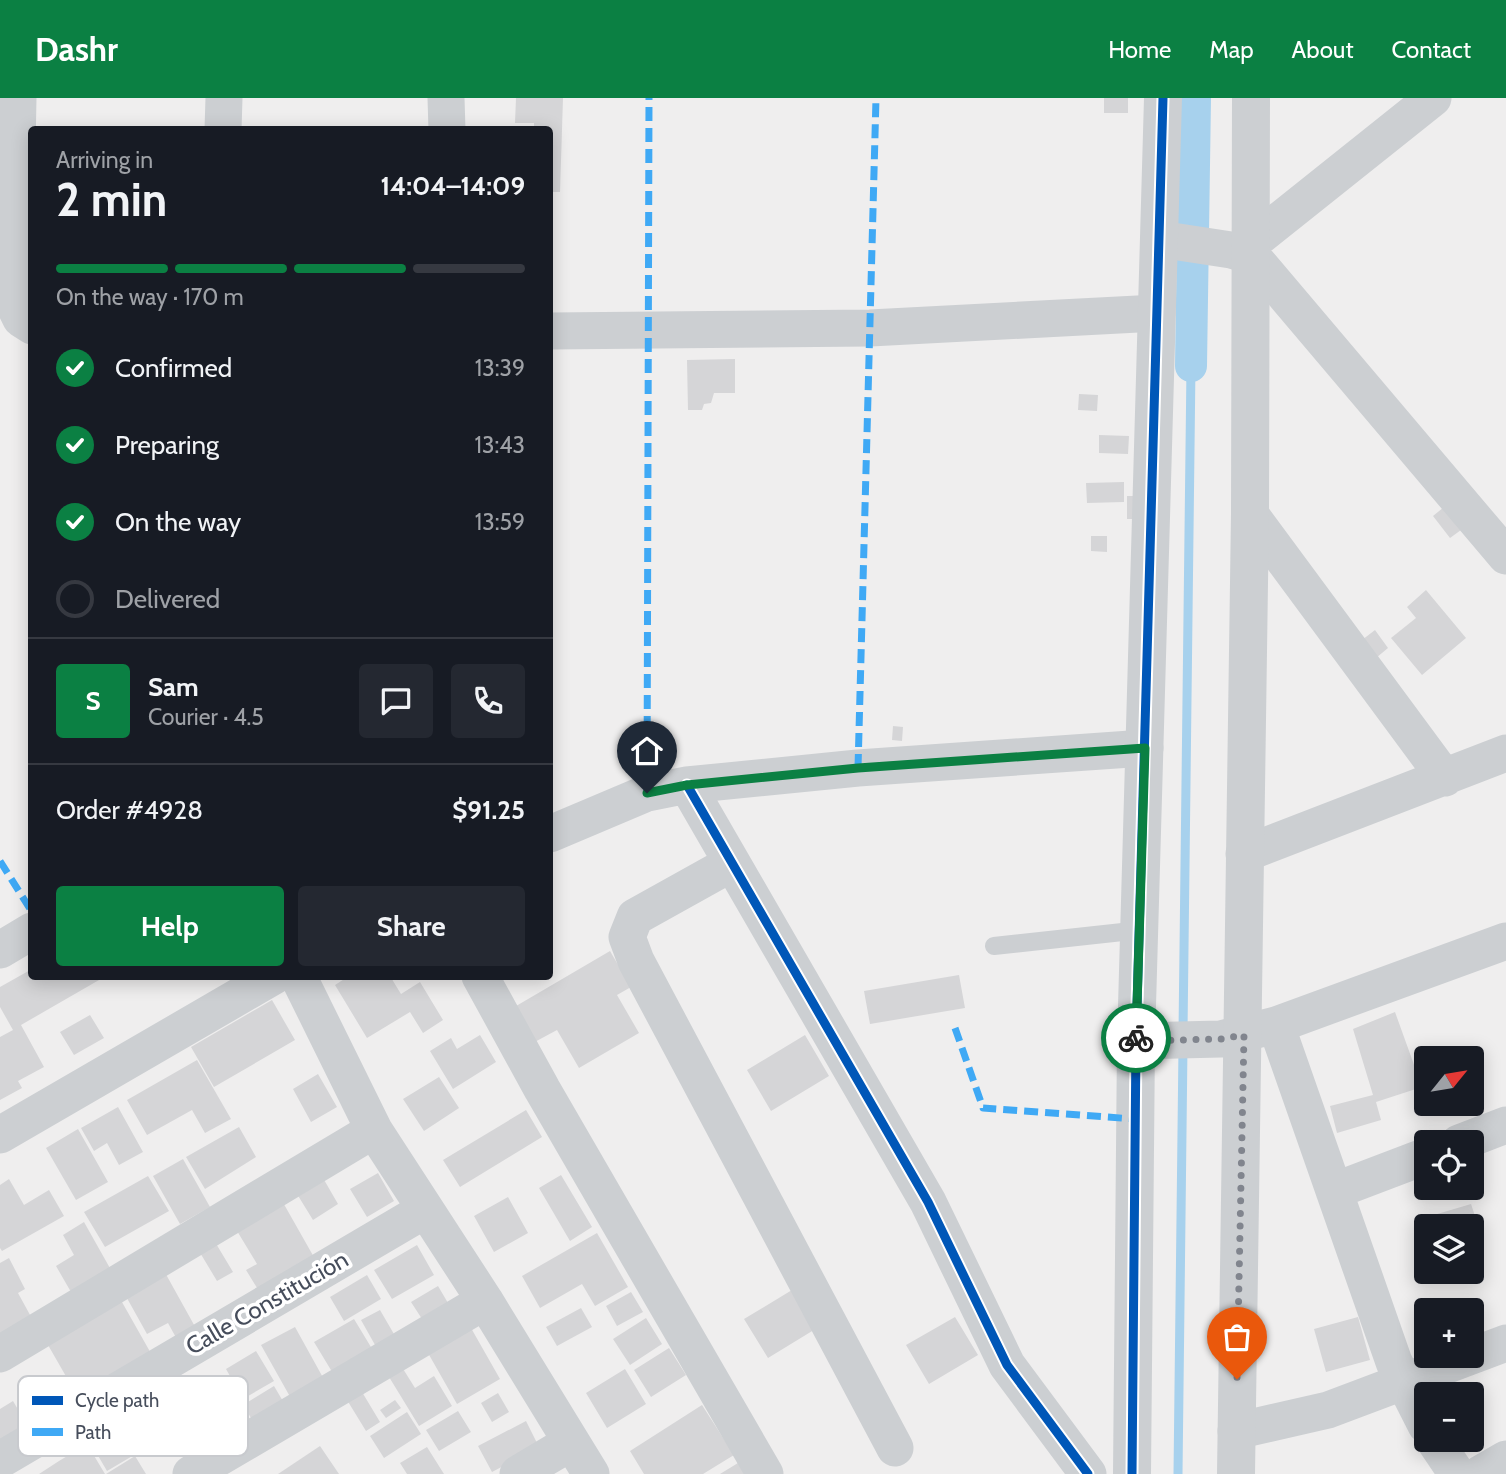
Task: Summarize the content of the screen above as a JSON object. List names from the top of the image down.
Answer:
{
  "streets": {
    "street": ["Calle Constitución"]
  },
  "legend": ["Cycle path", "Path"],
  "north": "top right",
  "page": {
    "header": "Dashr",
    "nav": [
      "Home",
      "Map",
      "About",
      "Contact"
    ],
    "heading": ["2 min", "Arriving in", "14:04–14:09"],
    "panel": [
      "Sam",
      "Courier · 4.5",
      "Order #4928",
      "$91.25"
    ],
    "bar": "On the way · 170 m",
    "list": [
      ["Confirmed", "13:39"],
      ["Preparing", "13:43"],
      ["On the way", "13:59"],
      "Delivered"
    ],
    "round": "S",
    "buttons": ["Help", "Share"],
    "map_buttons": ["+", "−"]
  }
}
